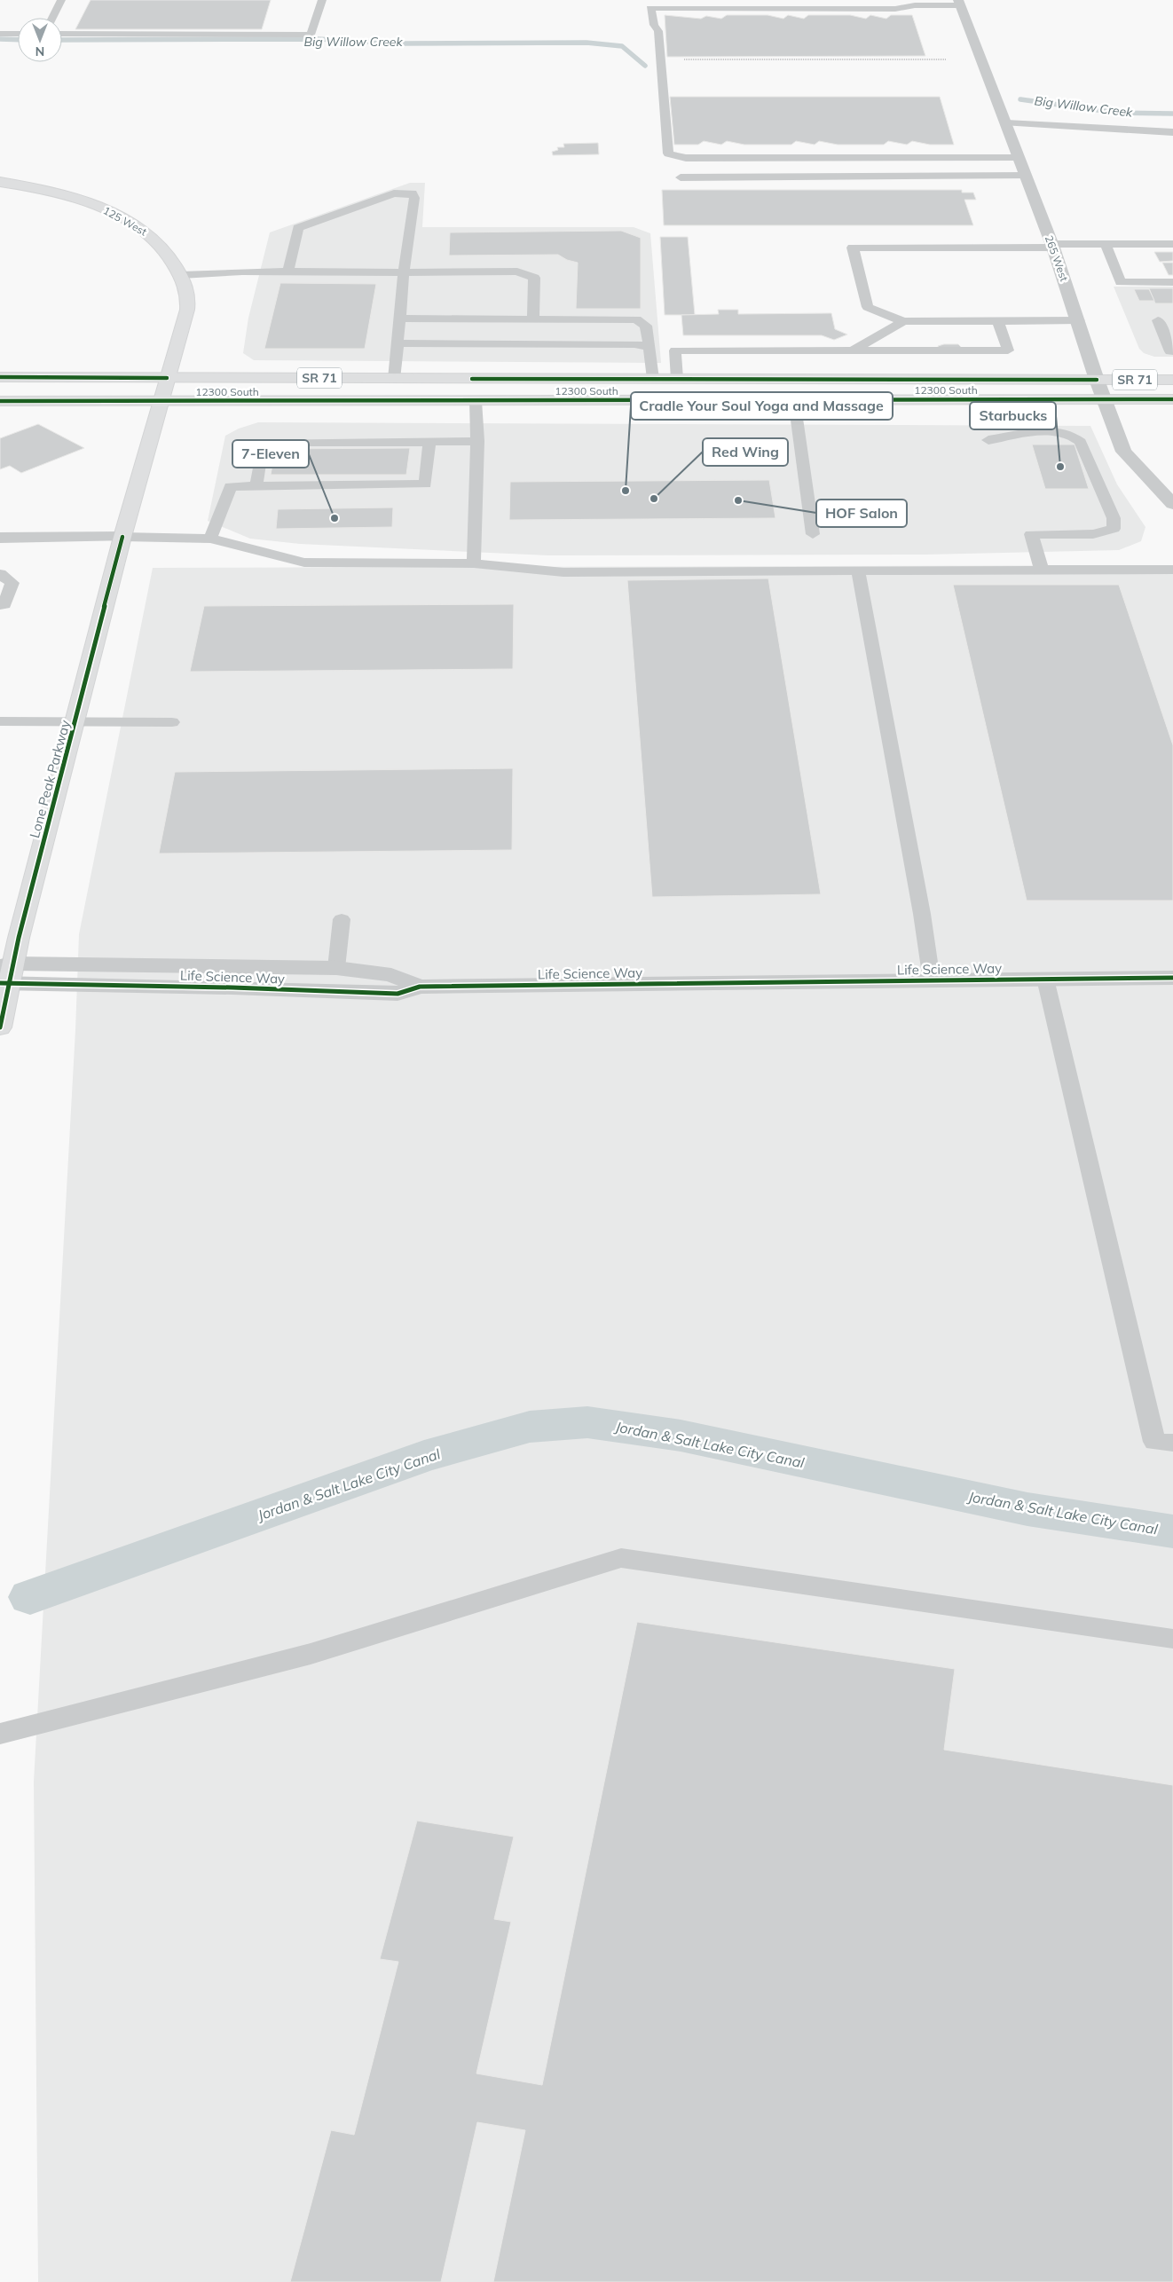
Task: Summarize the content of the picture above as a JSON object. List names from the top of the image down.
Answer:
{
  "streets": {
    "main road": [
      "125 West",
      "SR 71",
      "12300 South",
      "Lone Peak Parkway"
    ],
    "street": ["265 West", "Life Science Way"]
  },
  "crossings": [
    ["125 West", "12300 South"],
    ["125 West", "Lone Peak Parkway"],
    ["265 West", "12300 South"],
    ["12300 South", "Lone Peak Parkway"],
    ["Lone Peak Parkway", "Life Science Way"]
  ],
  "water": ["Big Willow Creek", "Jordan & Salt Lake City Canal"],
  "places": [
    "Starbucks",
    "Cradle Your Soul Yoga and Massage",
    "Red Wing",
    "HOF Salon",
    "7-Eleven"
  ],
  "north": "bottom"
}
